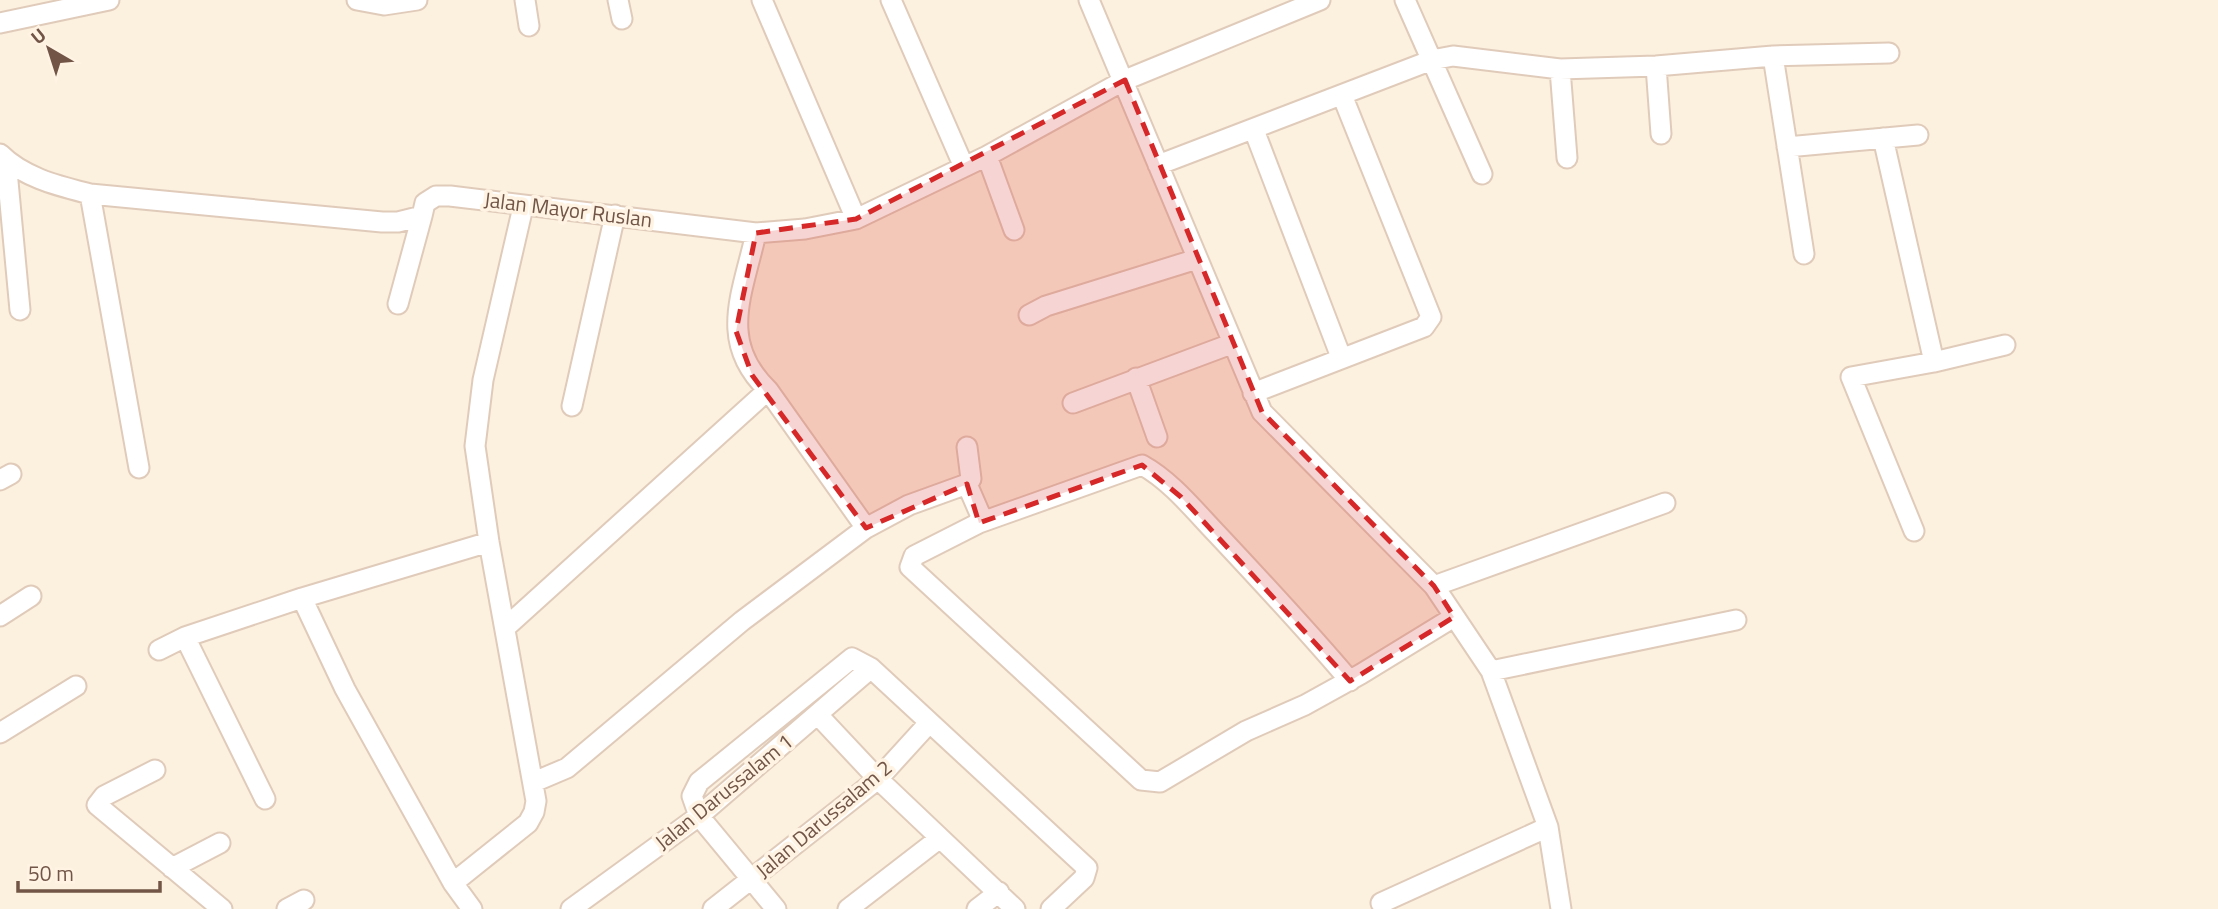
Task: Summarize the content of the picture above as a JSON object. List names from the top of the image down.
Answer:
{
  "streets": {
    "street": ["Jalan Mayor Ruslan", "Jalan Darussalam 1", "Jalan Darussalam 2"]
  },
  "scale_bar": "50 m",
  "north": "top left"
}
